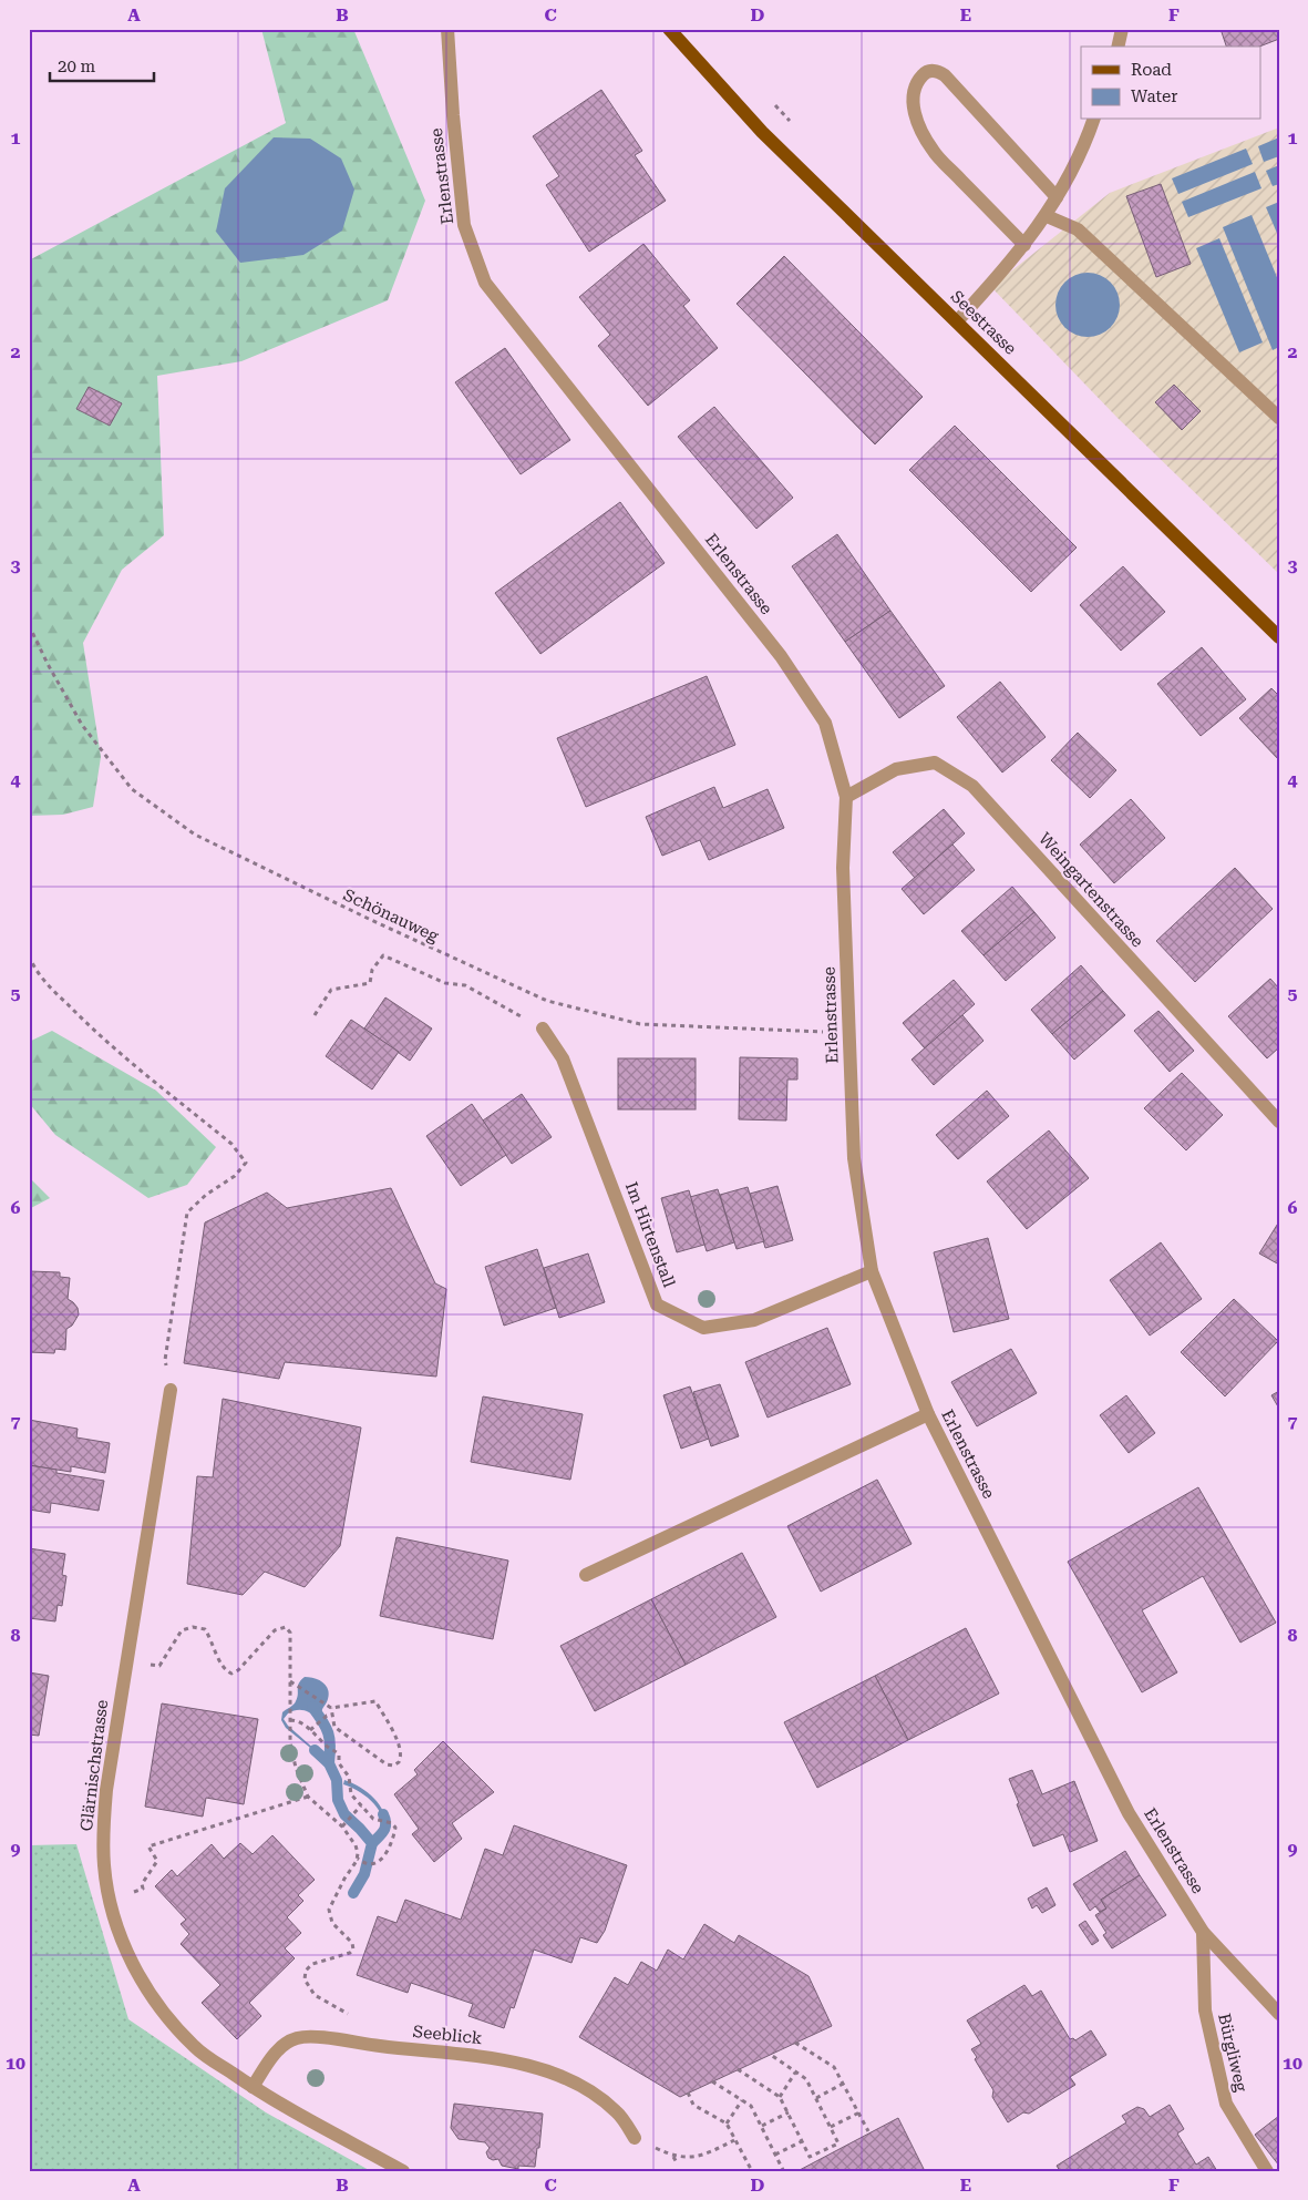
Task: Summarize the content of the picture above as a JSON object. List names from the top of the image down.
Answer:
{
  "streets": {
    "main road": ["Seestrasse"],
    "street": [
      "Erlenstrasse",
      "Weingartenstrasse",
      "Im Hirtenstall",
      "Glärnischstrasse",
      "Seeblick",
      "Bürgliweg"
    ],
    "path": ["Schönauweg"]
  },
  "crossings": [
    ["Erlenstrasse", "Weingartenstrasse"],
    ["Erlenstrasse", "Schönauweg"],
    ["Erlenstrasse", "Im Hirtenstall"],
    ["Erlenstrasse", "Bürgliweg"],
    ["Glärnischstrasse", "Seeblick"]
  ],
  "legend": ["Road", "Water"],
  "scale_bar": "20 m",
  "grid": {
    "columns": [
      "A",
      "B",
      "C",
      "D",
      "E",
      "F"
    ],
    "rows": [
      "1",
      "2",
      "3",
      "4",
      "5",
      "6",
      "7",
      "8",
      "9",
      "10"
    ]
  }
}
